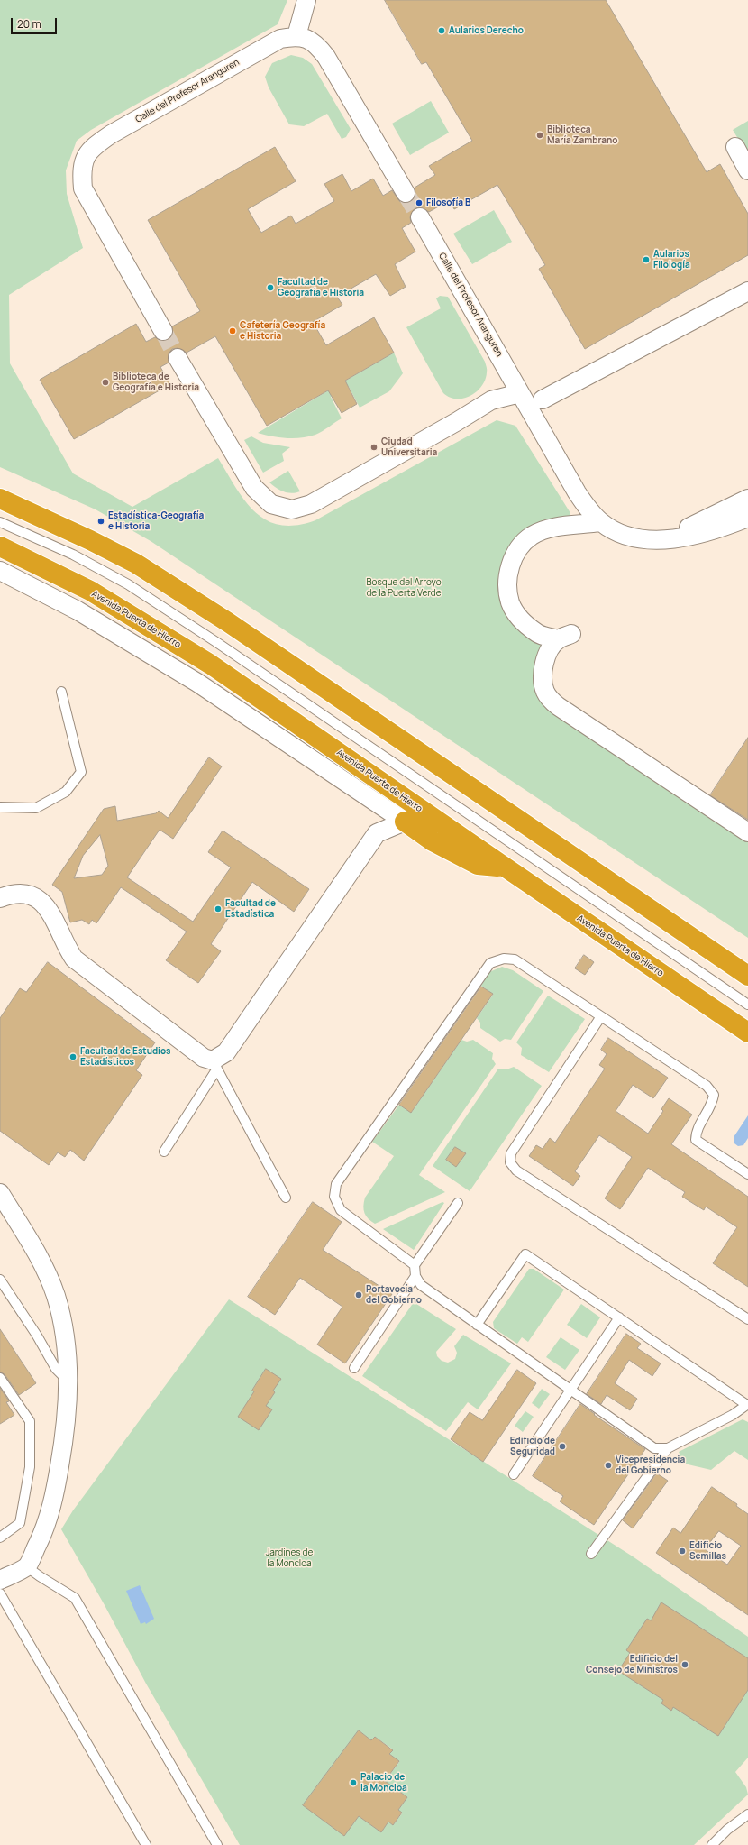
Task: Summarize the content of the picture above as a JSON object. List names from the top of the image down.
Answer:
{
  "streets": {
    "highway": ["Avenida Puerta de Hierro"],
    "street": ["Calle del Profesor Aranguren"]
  },
  "parks": ["Bosque del Arroyo de la Puerta Verde", "Jardines de la Moncloa"],
  "places": [
    "Aularios Derecho",
    "Biblioteca María Zambrano",
    "Filosofía B",
    "Aularios Filología",
    "Facultad de Geografía e Historia",
    "Cafetería Geografía e Historia",
    "Biblioteca de Geografía e Historia",
    "Ciudad Universitaria",
    "Estadística-Geografía e Historia",
    "Facultad de Estadística",
    "Facultad de Estudios Estadísticos",
    "Portavocía del Gobierno",
    "Edificio de Seguridad",
    "Vicepresidencia del Gobierno",
    "Edificio Semillas",
    "Edificio del Consejo de Ministros",
    "Palacio de la Moncloa"
  ],
  "scale_bar": "20 m"
}
